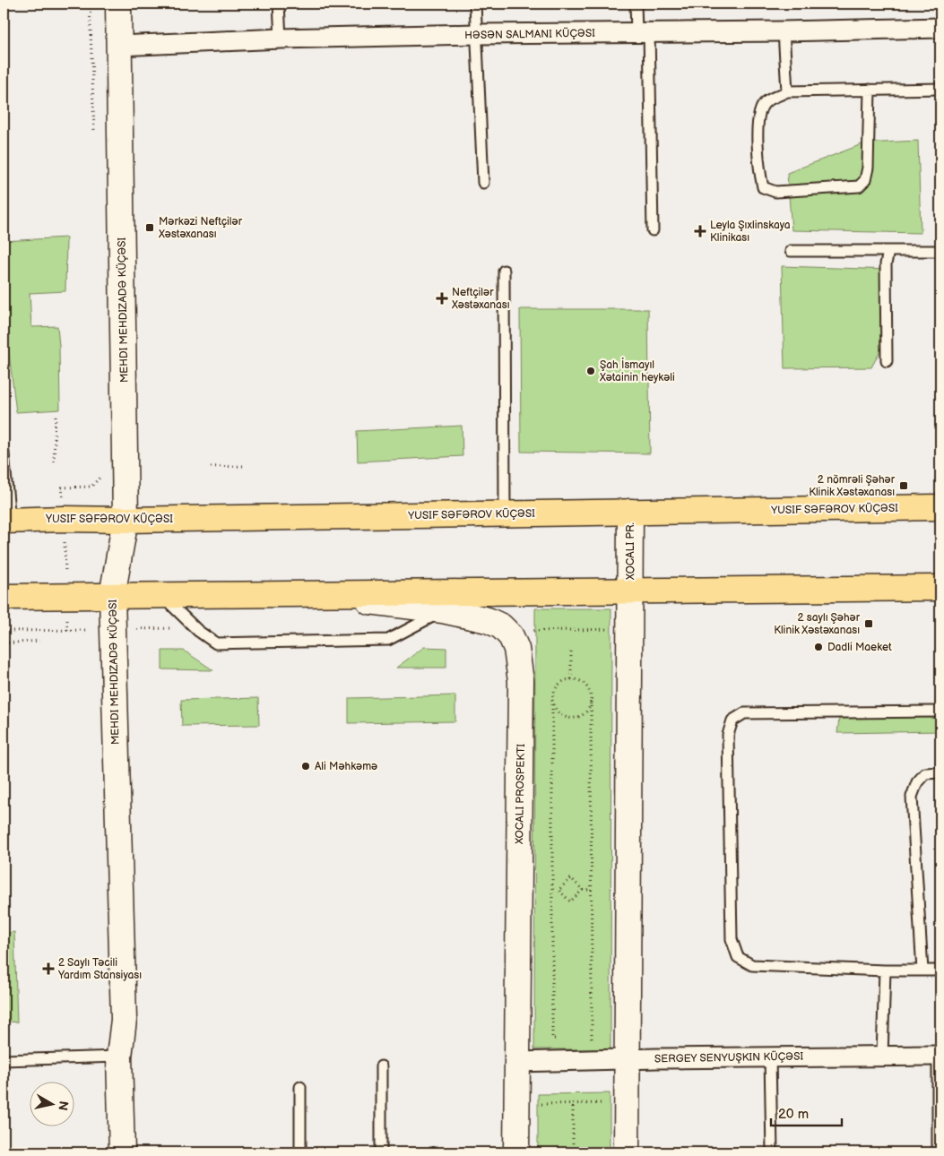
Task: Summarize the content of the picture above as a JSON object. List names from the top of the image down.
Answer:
{
  "streets": {
    "highway": ["YUSIF SƏFƏROV KÜÇƏSI"],
    "main road": ["MEHDI MEHDIZADƏ KÜÇƏSI"],
    "street": ["HƏSƏN SALMANI KÜÇƏSI", "SERGEY SENYUŞKIN KÜÇƏSI"]
  },
  "crossings": [
    ["HƏSƏN SALMANI KÜÇƏSI", "MEHDI MEHDIZADƏ KÜÇƏSI"],
    ["MEHDI MEHDIZADƏ KÜÇƏSI", "YUSIF SƏFƏROV KÜÇƏSI"]
  ],
  "places": {
    "transit": ["Mərkəzi Neftçilər Xəstəxanası", "2 nömrəli Şəhər Klinik Xəstəxanası", "2 saylı Şəhər Klinik Xəstəxanası"],
    "health": ["Leyla Şıxlinskaya Klinikası", "Neftçilər Xəstəxanası", "2 Saylı Təcili Yardım Stansiyası"],
    "other": ["Şah İsmayıl Xətainin heykəli", "Dadli Maeket", "Ali Məhkəmə"]
  },
  "scale_bar": "20 m",
  "north": "right"
}
